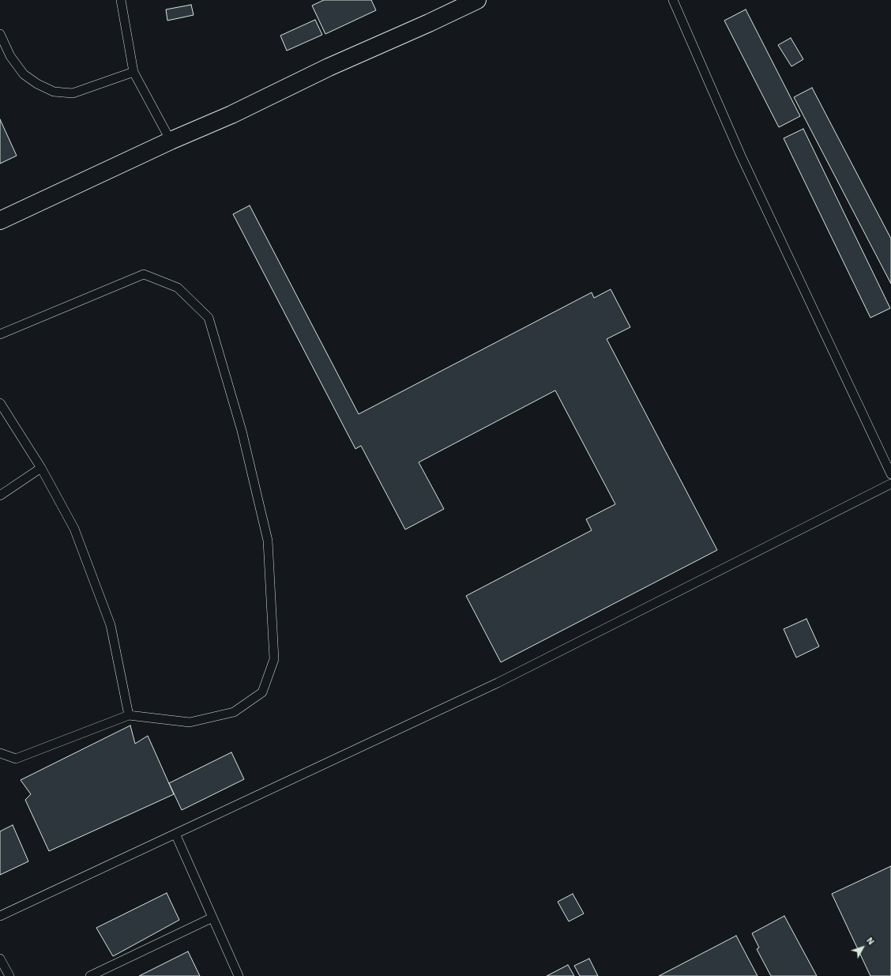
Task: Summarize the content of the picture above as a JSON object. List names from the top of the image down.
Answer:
{
  "north": "top right"
}
